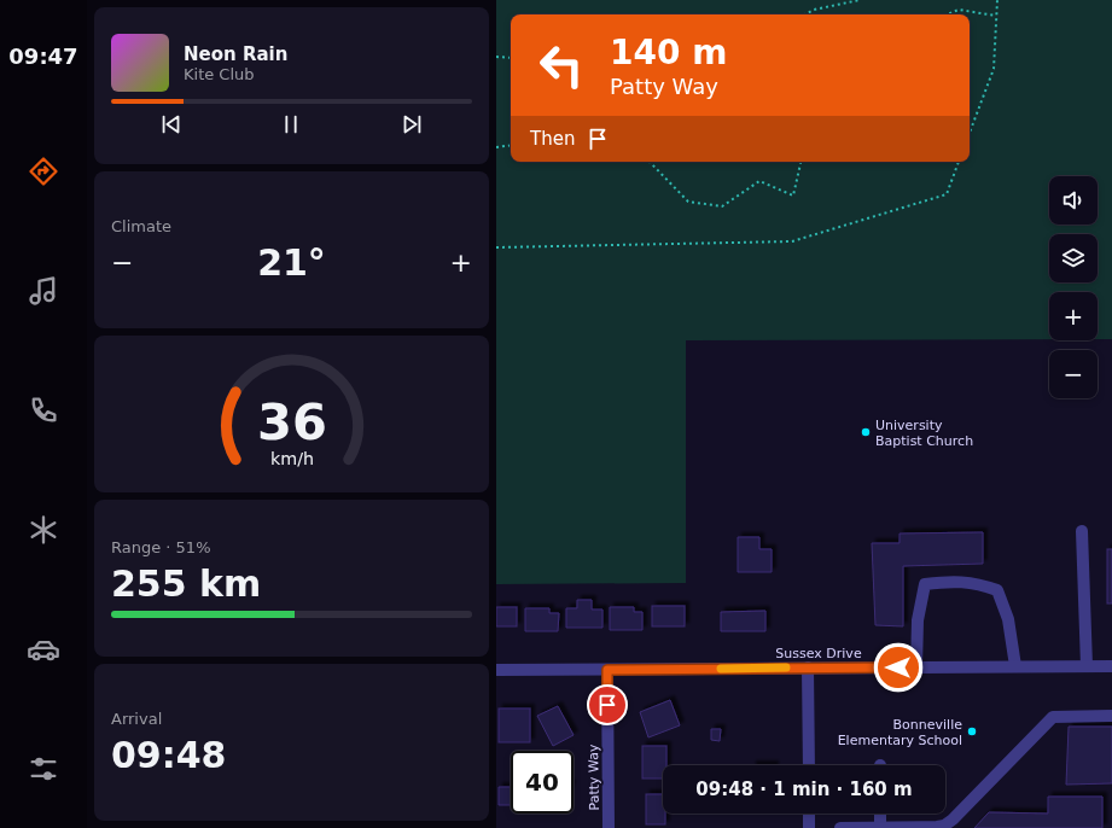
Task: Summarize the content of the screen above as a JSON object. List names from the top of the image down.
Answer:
{
  "streets": {
    "street": ["Sussex Drive", "Patty Way"]
  },
  "crossings": [
    ["Sussex Drive", "Patty Way"]
  ],
  "places": ["University Baptist Church", "Bonneville Elementary School"],
  "page": {
    "tabs": "09:47",
    "turn": ["140 m", "Patty Way"],
    "song": ["Neon Rain", "Kite Club"],
    "then": "Then",
    "tile": [
      "Climate",
      ["Range · 51%", "255 km"],
      ["Arrival", "09:48"]
    ],
    "map_buttons": ["+", "−"],
    "heat": ["−", "21°", "+"],
    "limit": "40",
    "trip": "09:48 · 1 min · 160 m",
    "gauge": ["36", "km/h"]
  }
}
